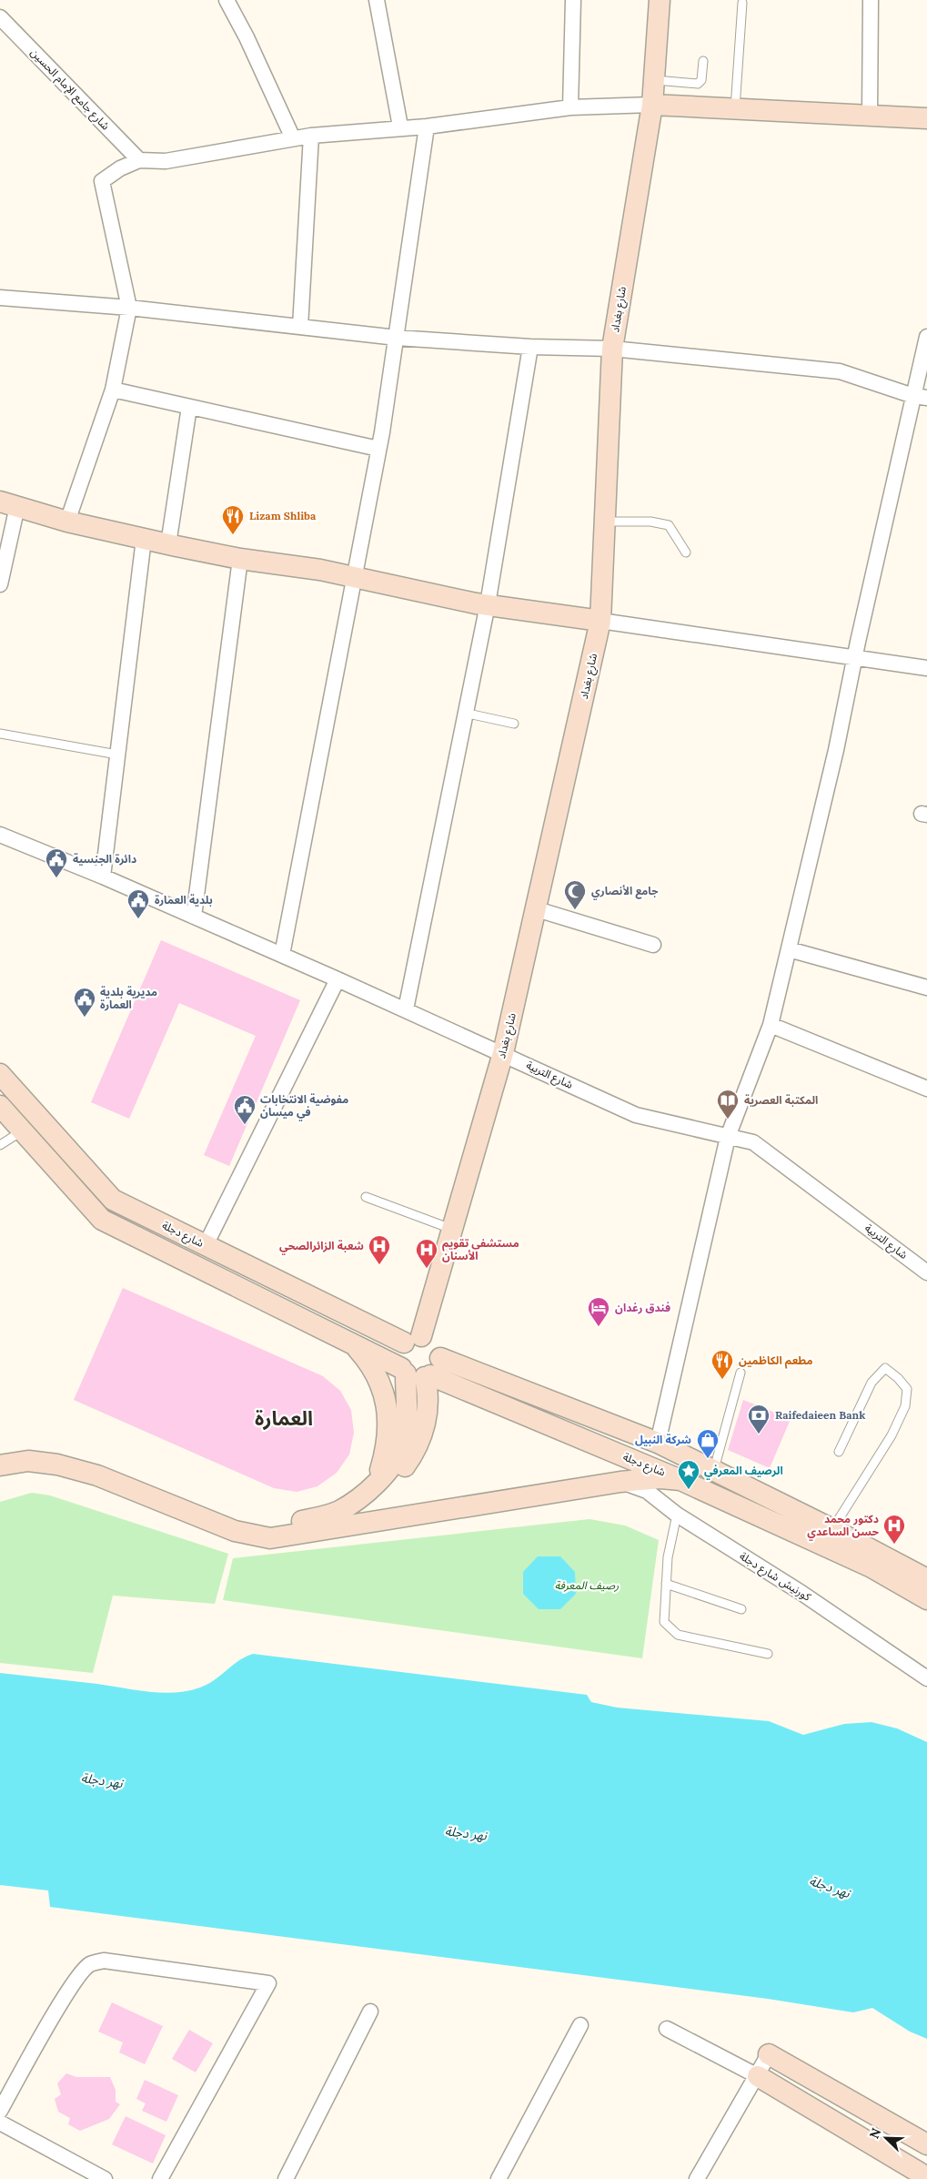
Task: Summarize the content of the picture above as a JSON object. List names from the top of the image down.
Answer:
{
  "streets": {
    "main road": ["شارع بغداد", "شارع دجلة"],
    "street": ["شارع جامع الإمام الحسين", "شارع التربية", "كورنيش شارع دجلة"]
  },
  "crossings": [
    ["شارع بغداد", "شارع التربية"],
    ["شارع بغداد", "شارع دجلة"]
  ],
  "districts": ["العمارة"],
  "water": ["نهر دجلة"],
  "parks": ["رصيف المعرفة"],
  "places": {
    "restaurant": ["Lizam Shliba", "مطعم الكاظمين"],
    "public building": [
      "دائرة الجنسية",
      "بلدية العمارة",
      "مديرية بلدية العمارة",
      "مفوضية الانتخابات في ميسان"
    ],
    "mosque": ["جامع الأنصاري"],
    "library": ["المكتبة العصرية"],
    "hospital": ["شعبة الزائرالصحي", "مستشفى تقويم الأسنان", "دكتور محمد حسن الساعدي"],
    "hotel": ["فندق رغدان"],
    "bank": ["Raifedaieen Bank"],
    "shop": ["شركة النبيل"],
    "place": ["الرصيف المعرفي"]
  },
  "north": "top left"
}
